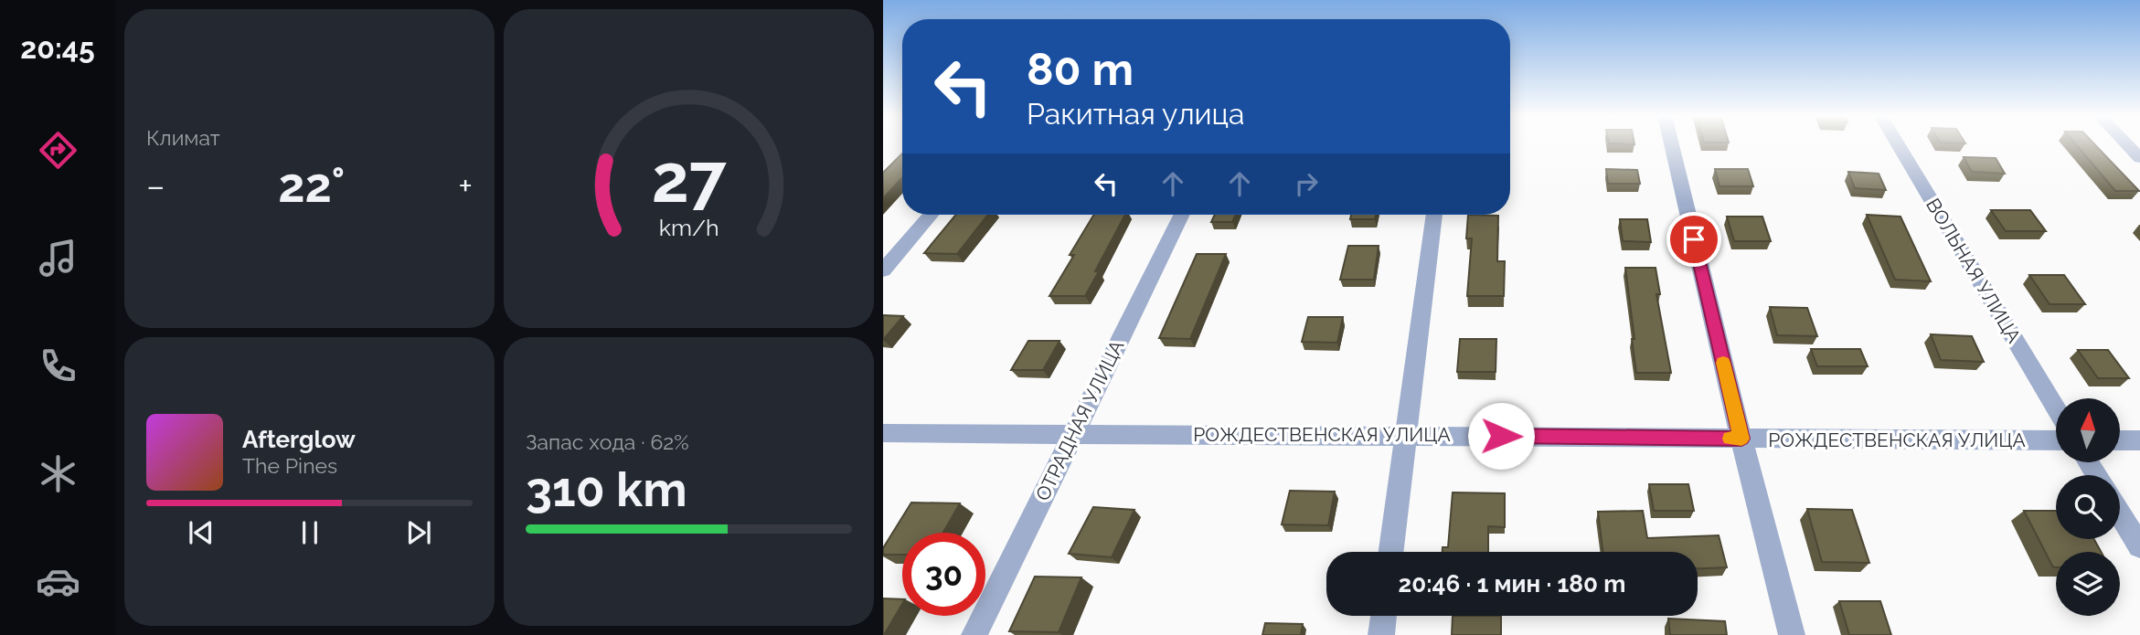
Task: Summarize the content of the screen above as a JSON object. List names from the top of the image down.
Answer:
{
  "streets": {
    "street": ["ВОЛЬНАЯ УЛИЦА", "ОТРАДНАЯ УЛИЦА", "РОЖДЕСТВЕНСКАЯ УЛИЦА"]
  },
  "crossings": [
    ["ОТРАДНАЯ УЛИЦА", "РОЖДЕСТВЕНСКАЯ УЛИЦА"]
  ],
  "north": "top",
  "page": {
    "tabs": "20:45",
    "tile": [
      "Климат",
      ["Запас хода · 62%", "310 km"]
    ],
    "turn": ["80 m", "Ракитная улица"],
    "heat": ["−", "22°", "+"],
    "song": ["Afterglow", "The Pines"],
    "limit": "30",
    "trip": "20:46 · 1 мин · 180 m",
    "gauge": ["27", "km/h"]
  }
}
